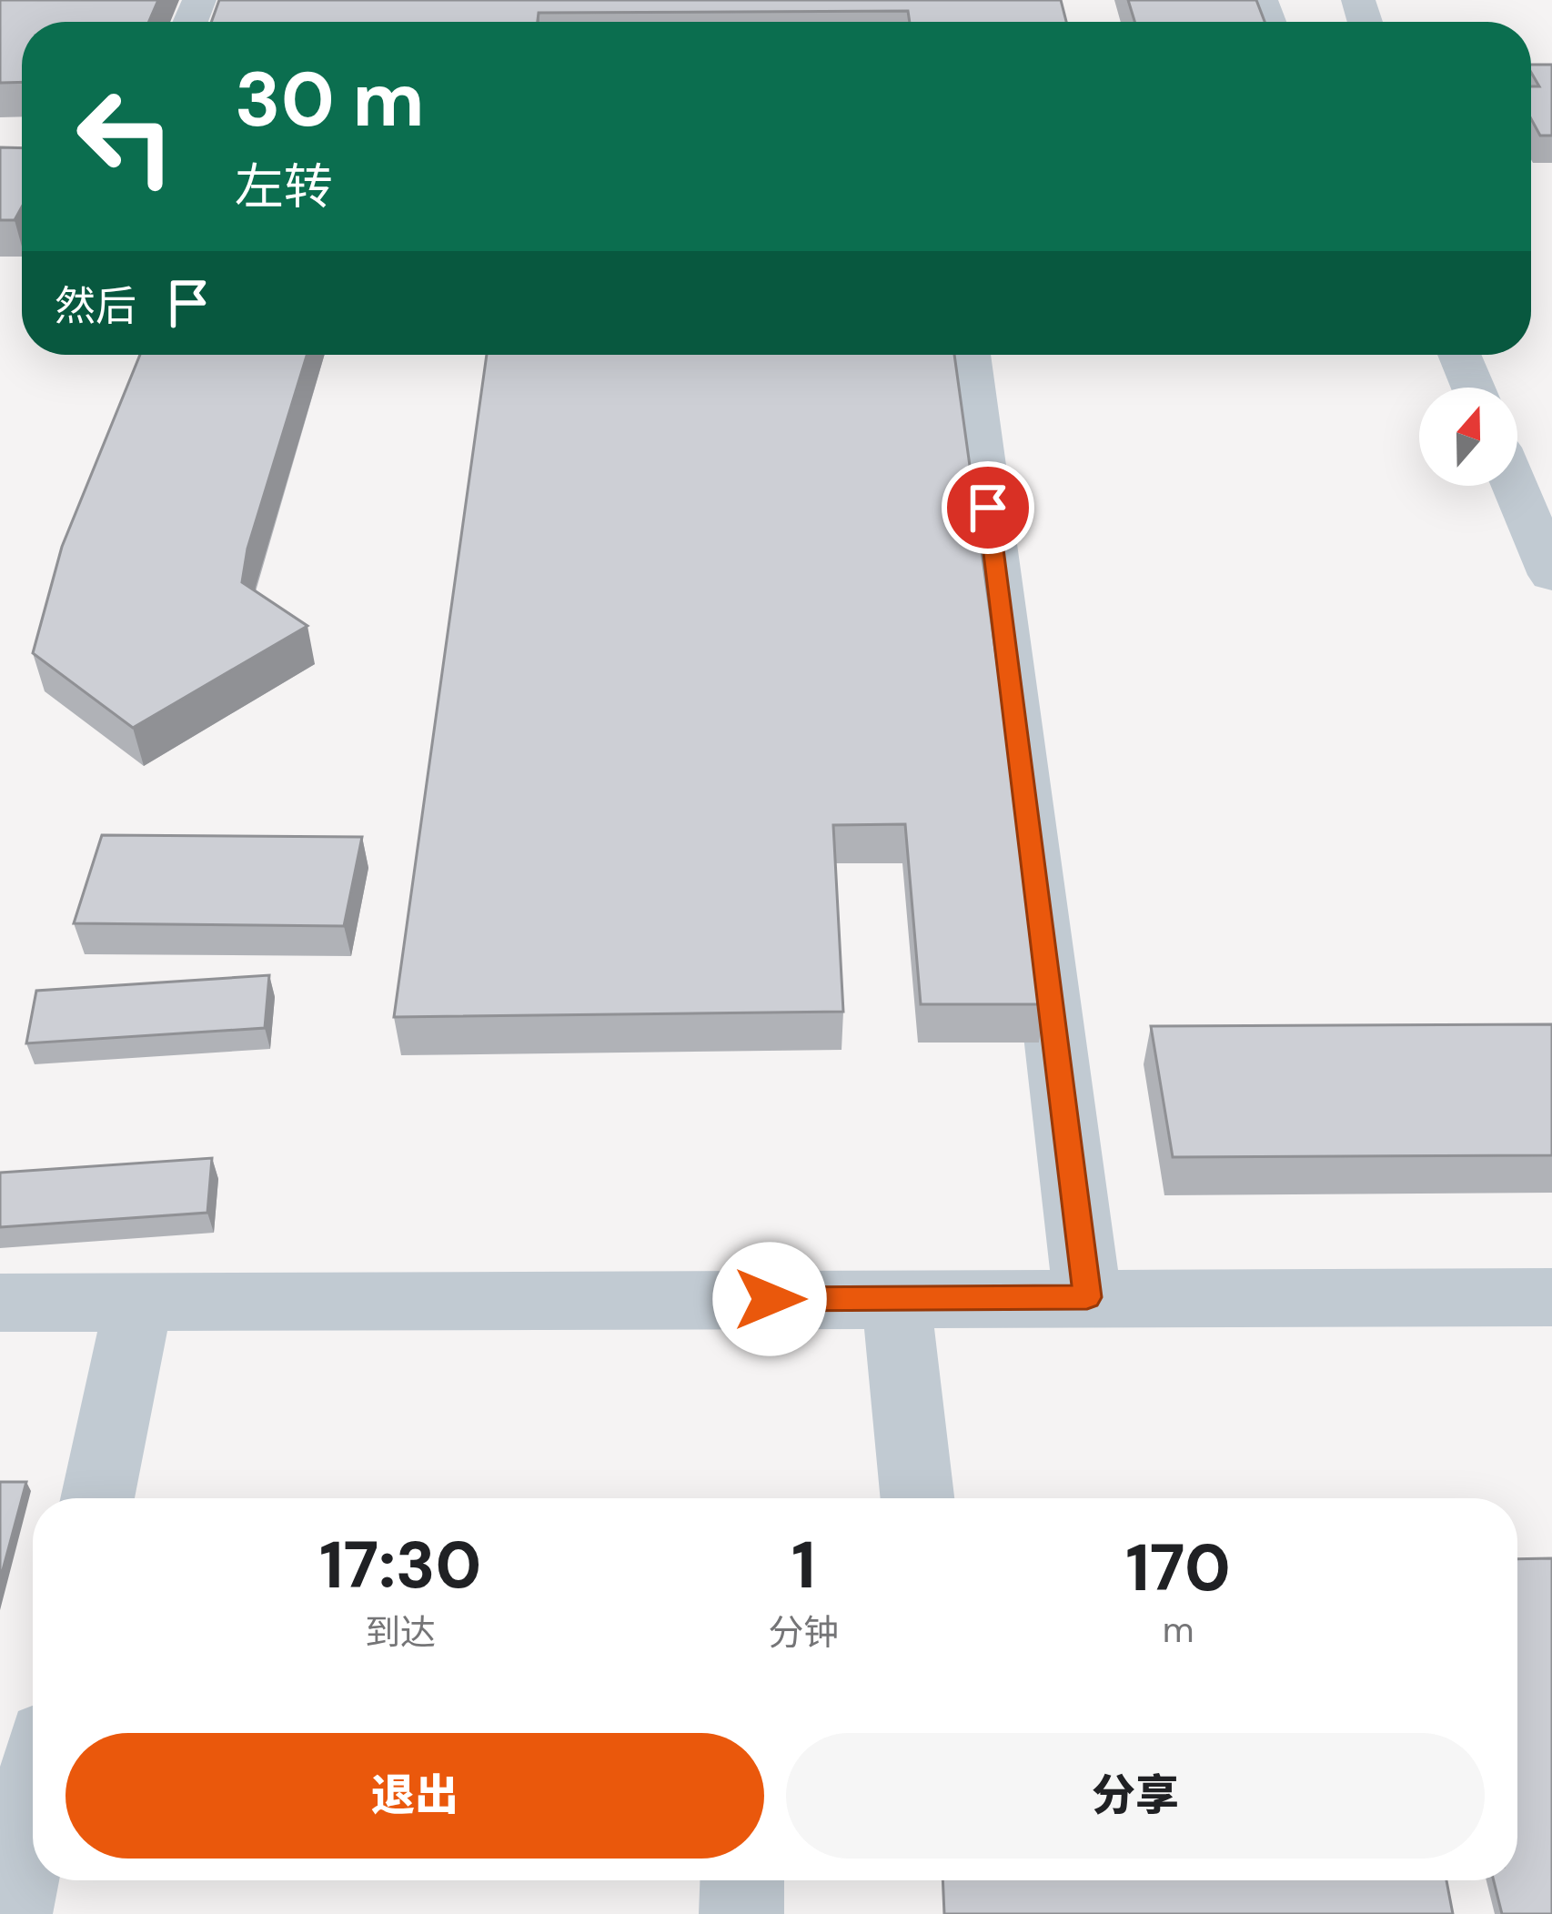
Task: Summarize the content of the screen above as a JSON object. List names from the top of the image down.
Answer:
{
  "north": "top",
  "page": {
    "turn": ["30 m", "左转"],
    "then": "然后",
    "eta": [
      "17:30",
      "到达",
      "1",
      "分钟",
      "170",
      "m"
    ],
    "buttons": ["退出", "分享"]
  }
}
